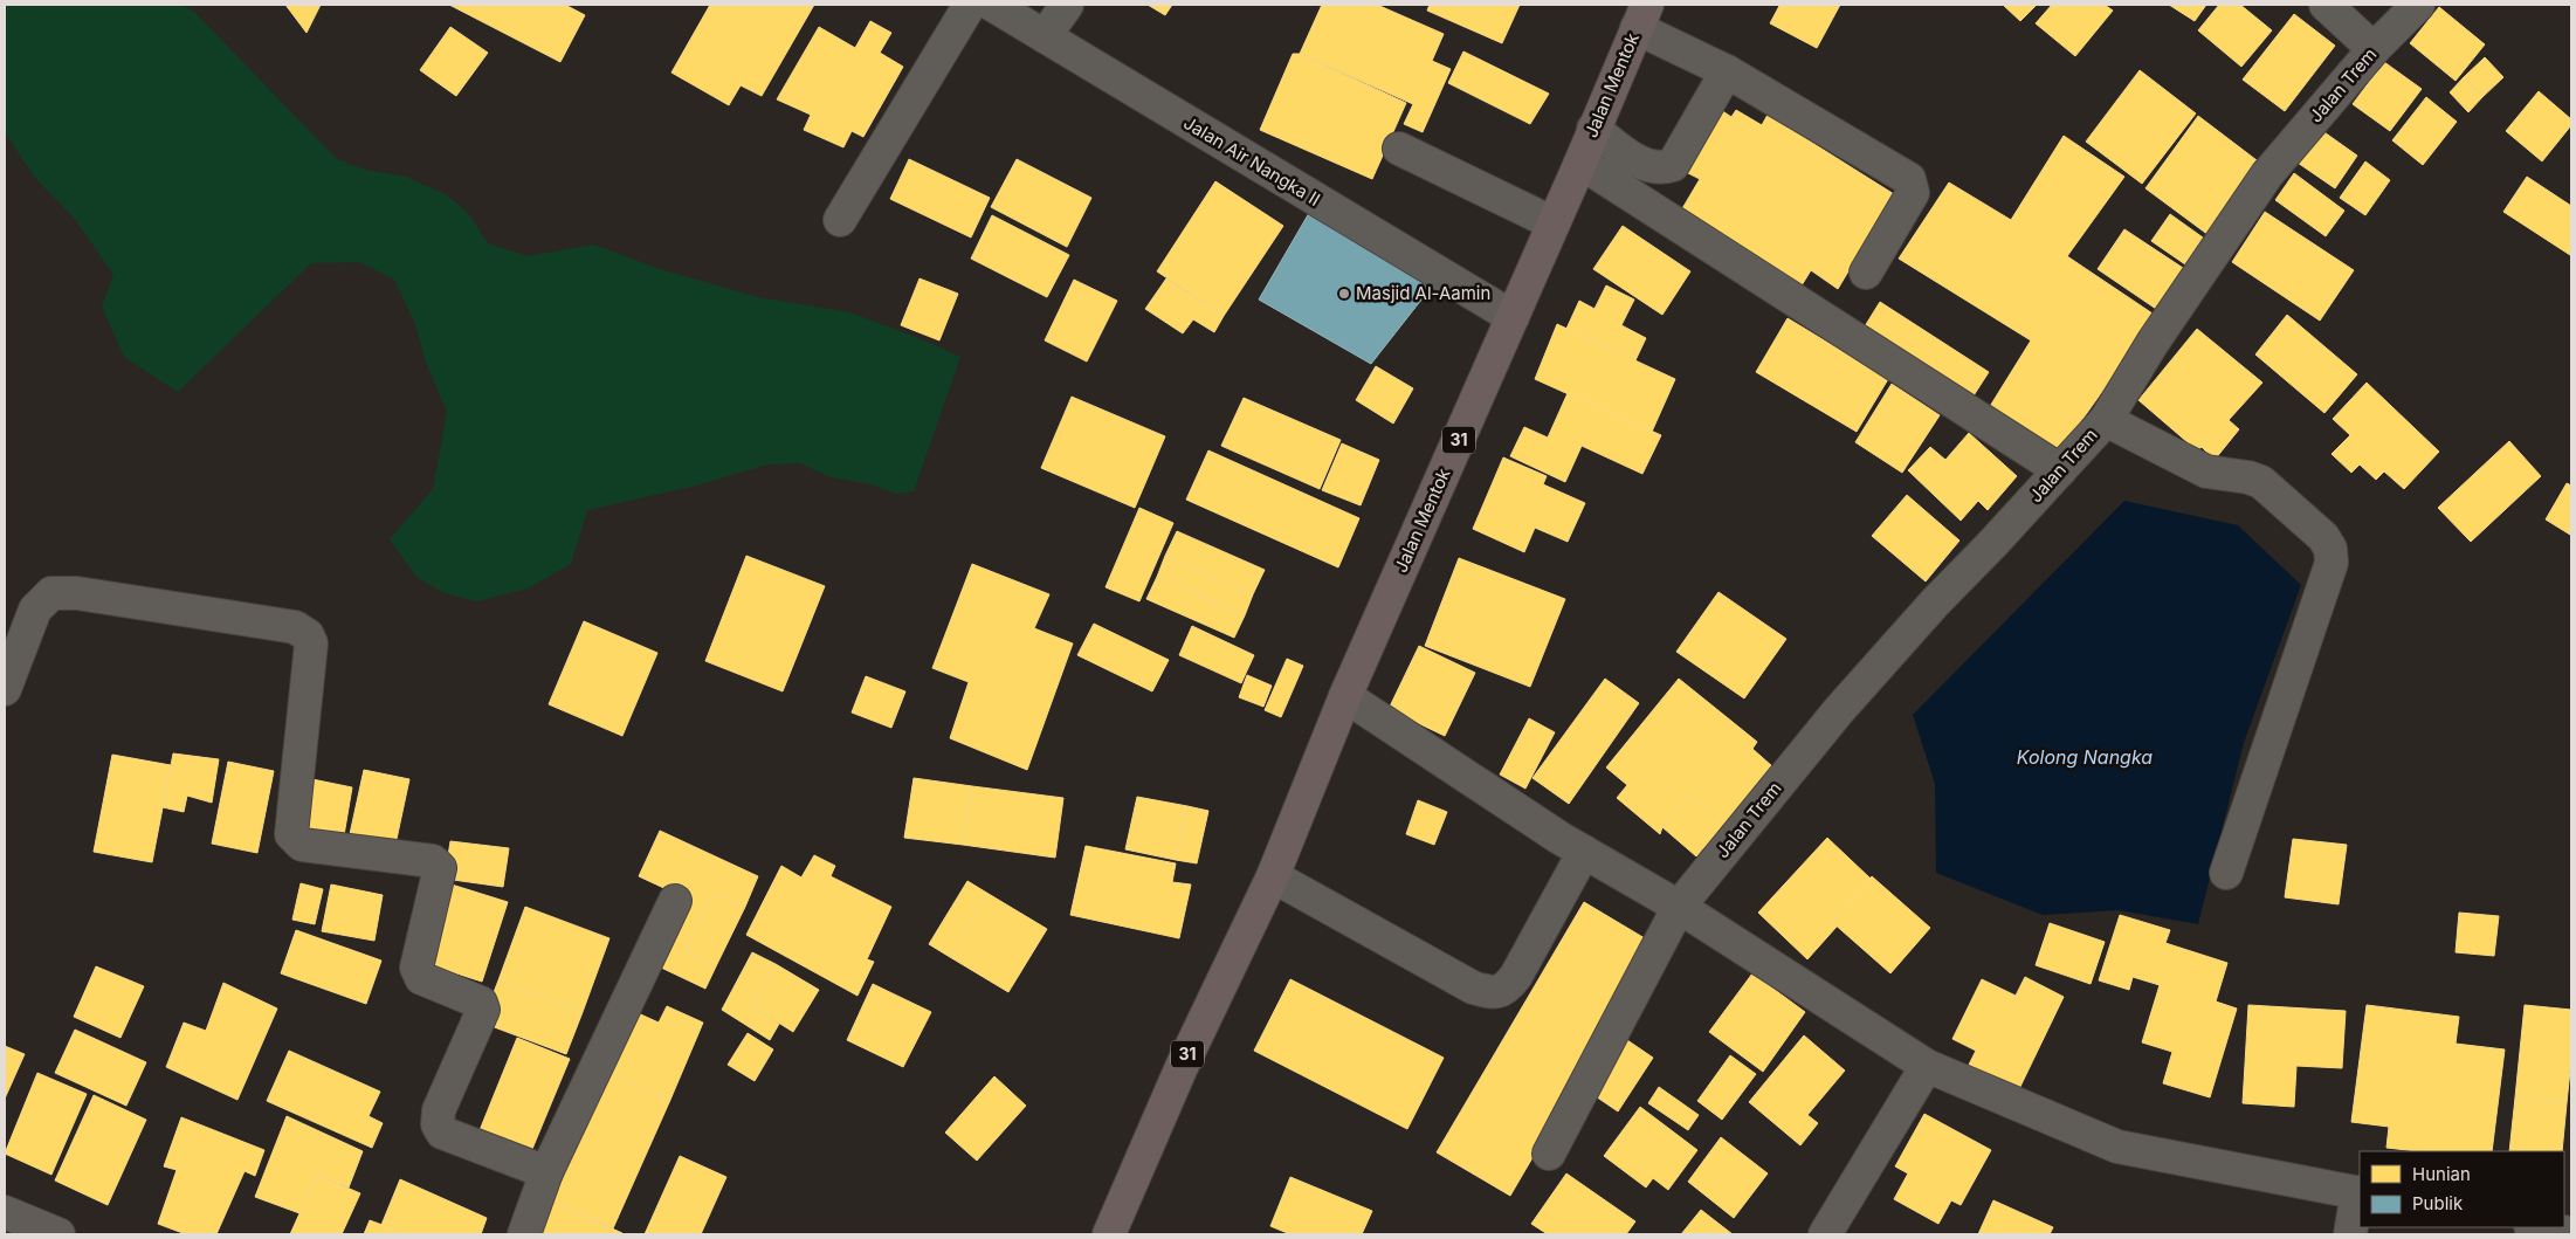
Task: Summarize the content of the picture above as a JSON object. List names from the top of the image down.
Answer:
{
  "streets": {
    "highway": ["Jalan Mentok", "31"],
    "street": ["Jalan Trem", "Jalan Air Nangka II"]
  },
  "crossings": [
    ["Jalan Mentok", "Jalan Air Nangka II"],
    ["Jalan Mentok", "31"]
  ],
  "water": ["Kolong Nangka"],
  "places": ["Masjid Al-Aamin"],
  "legend": ["Hunian", "Publik"]
}
